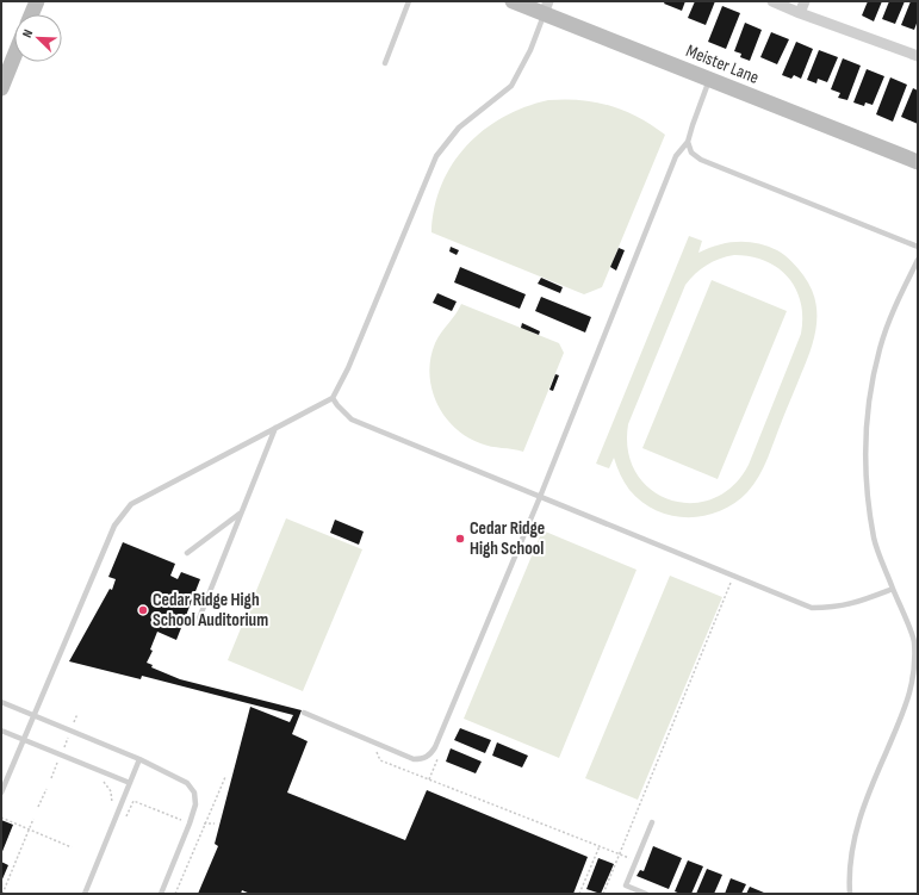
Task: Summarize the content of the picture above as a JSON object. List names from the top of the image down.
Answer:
{
  "streets": {
    "street": ["Meister Lane"]
  },
  "places": ["Cedar Ridge High School", "Cedar Ridge High School Auditorium"],
  "north": "top left"
}
